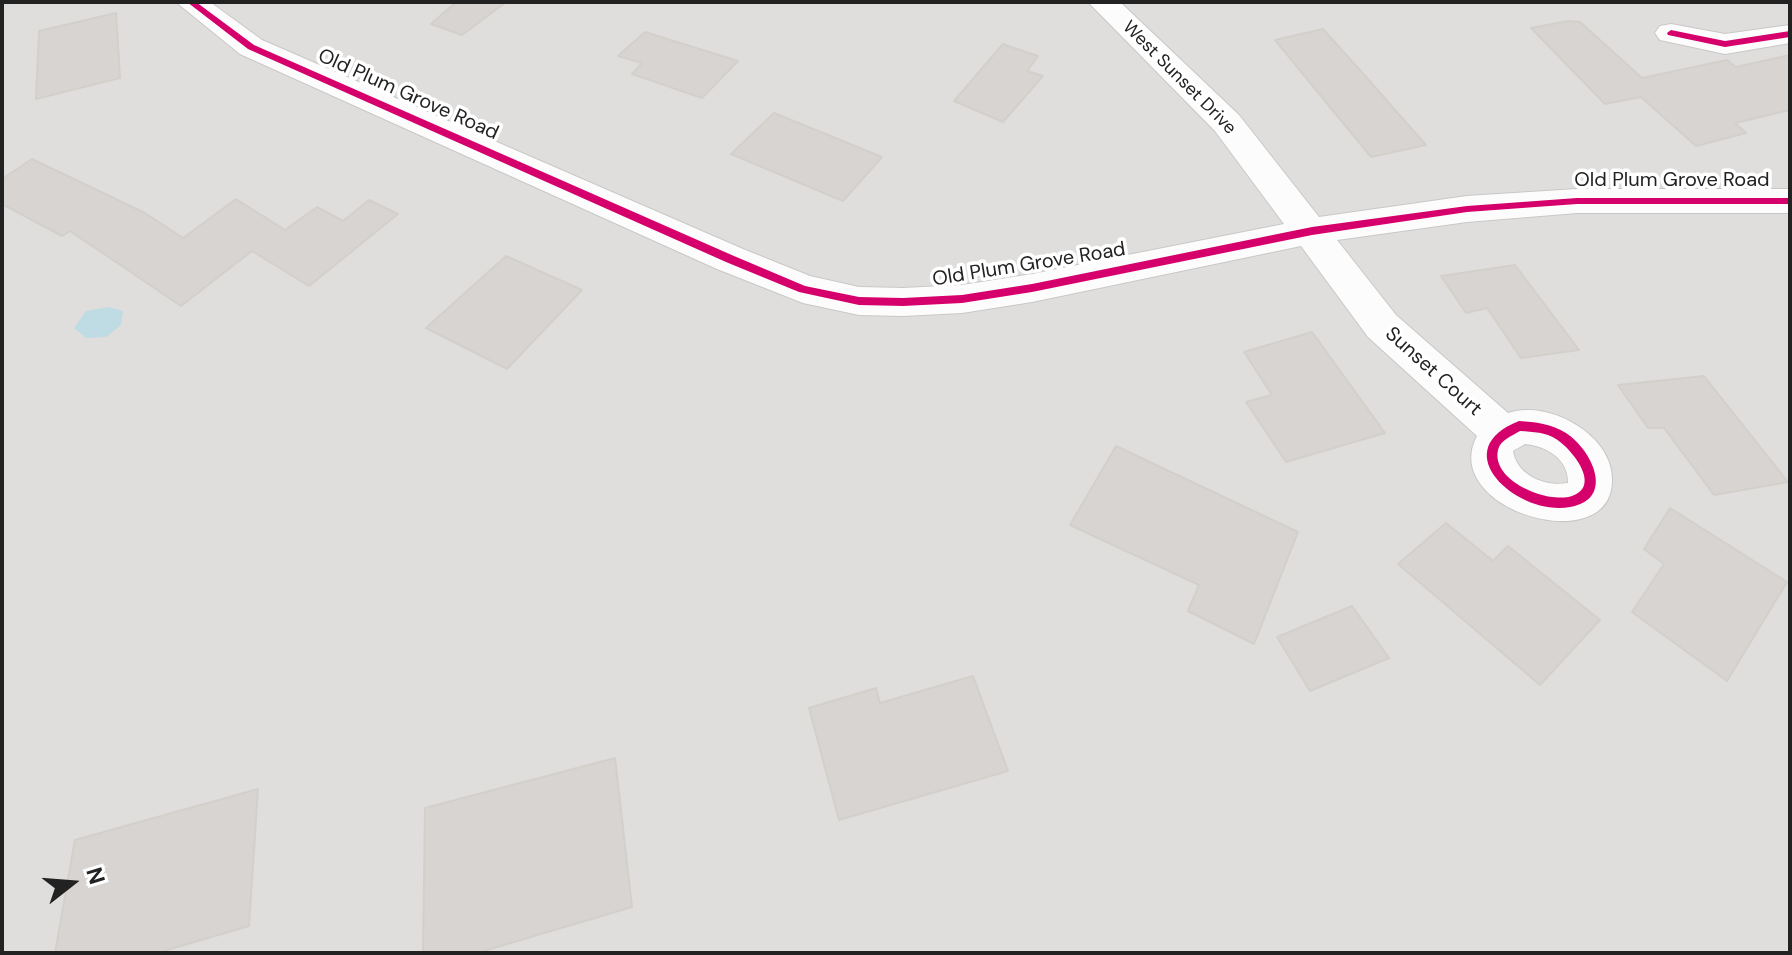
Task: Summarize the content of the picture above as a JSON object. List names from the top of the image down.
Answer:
{
  "streets": {
    "street": ["West Sunset Drive", "Old Plum Grove Road", "Sunset Court"]
  },
  "crossings": [
    ["West Sunset Drive", "Old Plum Grove Road"],
    ["West Sunset Drive", "Sunset Court"],
    ["Old Plum Grove Road", "Sunset Court"]
  ],
  "north": "right"
}
